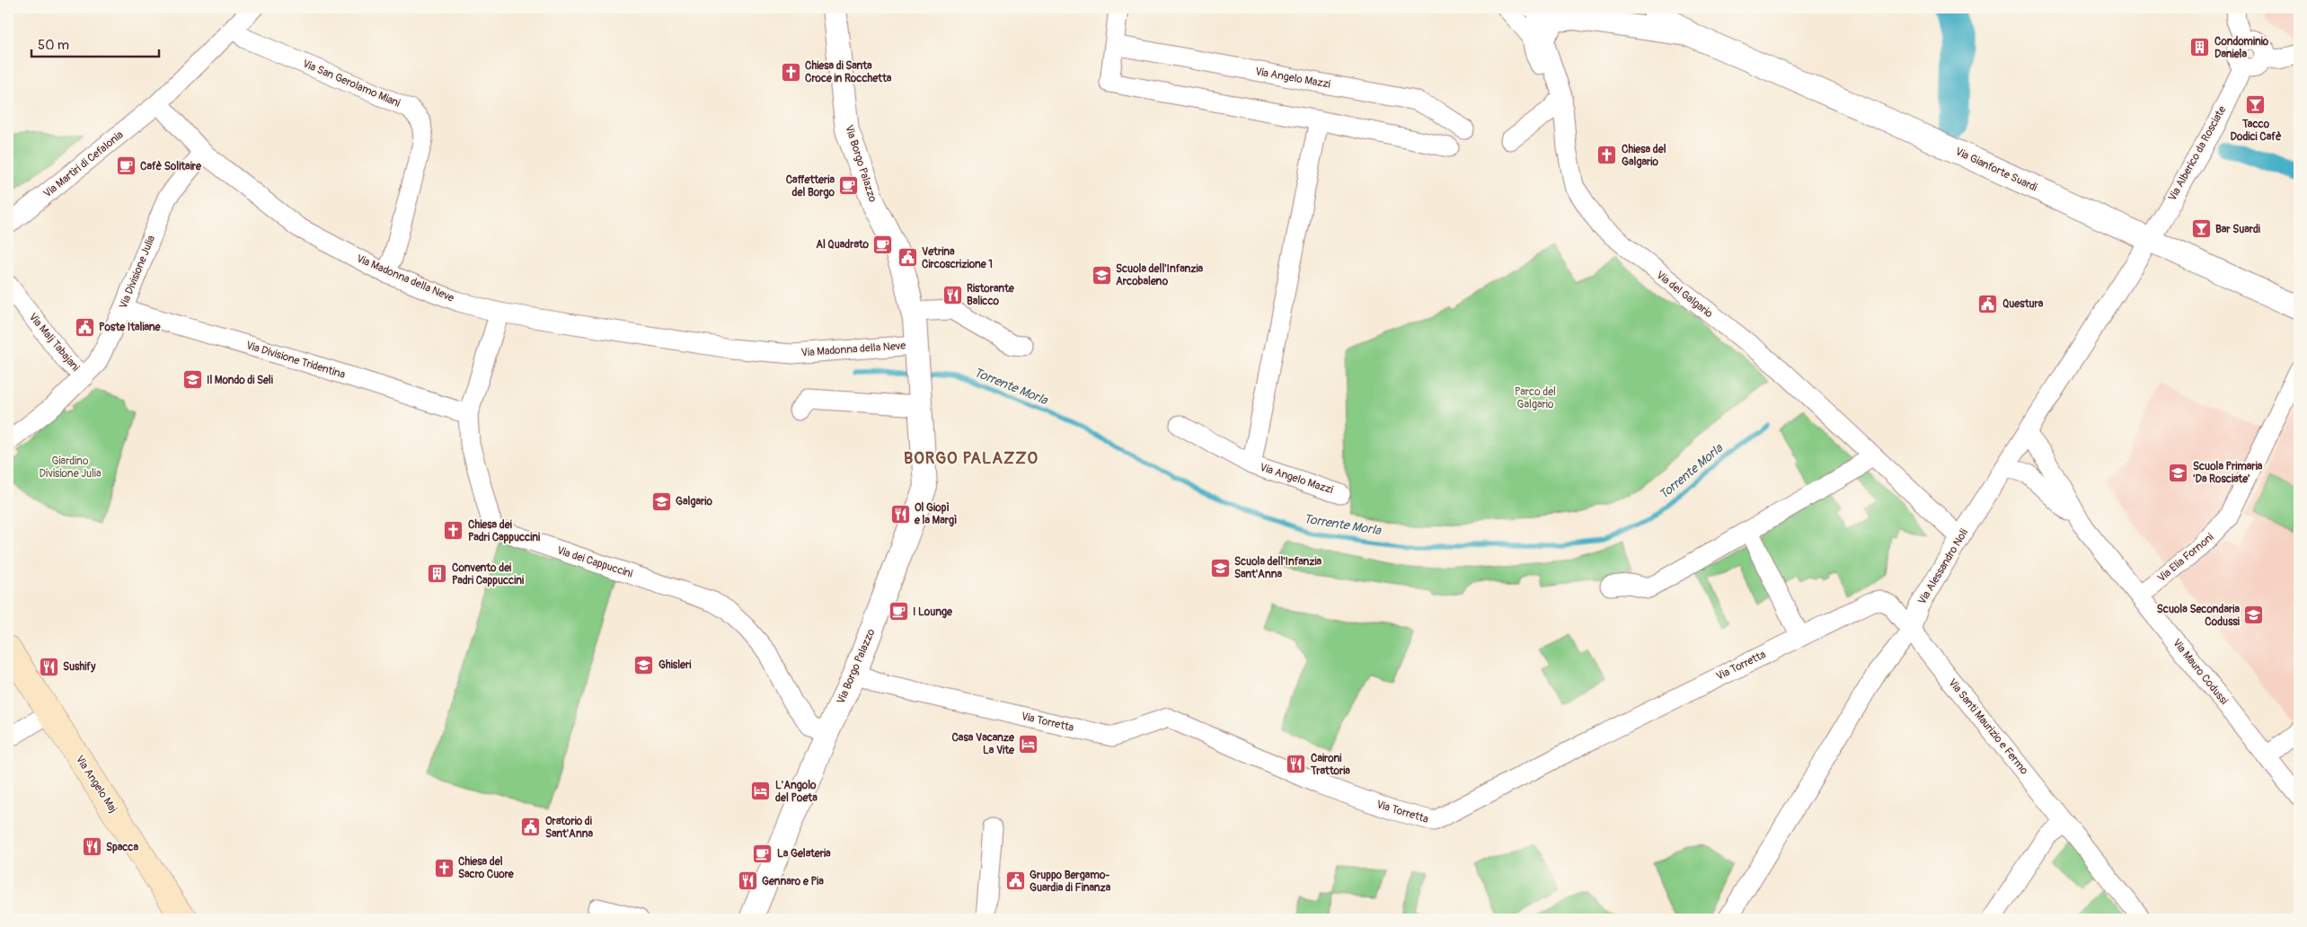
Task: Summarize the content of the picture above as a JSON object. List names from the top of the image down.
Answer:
{
  "streets": {
    "main road": ["Via Angelo Maj"],
    "street": [
      "Via Angelo Mazzi",
      "Via San Gerolamo Miani",
      "Via Alberico da Rosciate",
      "Via Borgo Palazzo",
      "Via Martiri di Cefalonia",
      "Via Gianforte Suardi",
      "Via Divisione Julia",
      "Via Madonna della Neve",
      "Via del Galgario",
      "Via Malj Tabajani",
      "Via Divisione Tridentina",
      "Via Elia Fornoni",
      "Via dei Cappuccini",
      "Via Alessandro Noli",
      "Via Torretta",
      "Via Mauro Codussi",
      "Via Santi Maurizio e Fermo"
    ]
  },
  "crossings": [
    ["Via San Gerolamo Miani", "Via Madonna della Neve"],
    ["Via Alberico da Rosciate", "Via Gianforte Suardi"],
    ["Via Alberico da Rosciate", "Via Alessandro Noli"],
    ["Via Borgo Palazzo", "Via Madonna della Neve"],
    ["Via Borgo Palazzo", "Via dei Cappuccini"],
    ["Via Borgo Palazzo", "Via Torretta"],
    ["Via Martiri di Cefalonia", "Via Madonna della Neve"],
    ["Via Gianforte Suardi", "Via del Galgario"],
    ["Via Gianforte Suardi", "Via Alessandro Noli"],
    ["Via Divisione Julia", "Via Madonna della Neve"],
    ["Via Divisione Julia", "Via Malj Tabajani"],
    ["Via Divisione Julia", "Via Divisione Tridentina"],
    ["Via Madonna della Neve", "Via dei Cappuccini"],
    ["Via del Galgario", "Via Alessandro Noli"],
    ["Via Divisione Tridentina", "Via dei Cappuccini"],
    ["Via Elia Fornoni", "Via Mauro Codussi"],
    ["Via Alessandro Noli", "Via Torretta"],
    ["Via Alessandro Noli", "Via Mauro Codussi"],
    ["Via Alessandro Noli", "Via Santi Maurizio e Fermo"],
    ["Via Torretta", "Via Santi Maurizio e Fermo"]
  ],
  "districts": ["BORGO PALAZZO"],
  "water": ["Torrente Morla"],
  "parks": ["Parco del Galgario", "Giardino Divisione Julia"],
  "places": {
    "building": ["Condominio Daniela", "Convento dei Padri Cappuccini"],
    "church": [
      "Chiesa di Santa Croce in Rocchetta",
      "Chiesa del Galgario",
      "Chiesa dei Padri Cappuccini",
      "Chiesa del Sacro Cuore"
    ],
    "bar": ["Tacco Dodici Cafè", "Bar Suardi"],
    "cafe": [
      "Cafè Solitaire",
      "Caffetteria del Borgo",
      "Al Quadrato",
      "I Lounge",
      "La Gelateria"
    ],
    "public building": [
      "Vetrina Circoscrizione 1",
      "Questura",
      "Poste Italiane",
      "Oratorio di Sant'Anna",
      "Gruppo Bergamo- Guardia di Finanza"
    ],
    "school or university": [
      "Scuola dell'Infanzia Arcobaleno",
      "Il Mondo di Seli",
      "Scuola Primaria 'Da Rosciate'",
      "Galgario",
      "Scuola dell'Infanzia Sant'Anna",
      "Scuola Secondaria Codussi",
      "Ghisleri"
    ],
    "restaurant": [
      "Ristorante Balicco",
      "Ol Giopì e la Margì",
      "Sushify",
      "Caironi Trattoria",
      "Spacca",
      "Gennaro e Pia"
    ],
    "hotel": ["Casa Vacanze La Vite", "L'Angolo del Poeta"]
  },
  "scale_bar": "50 m"
}
